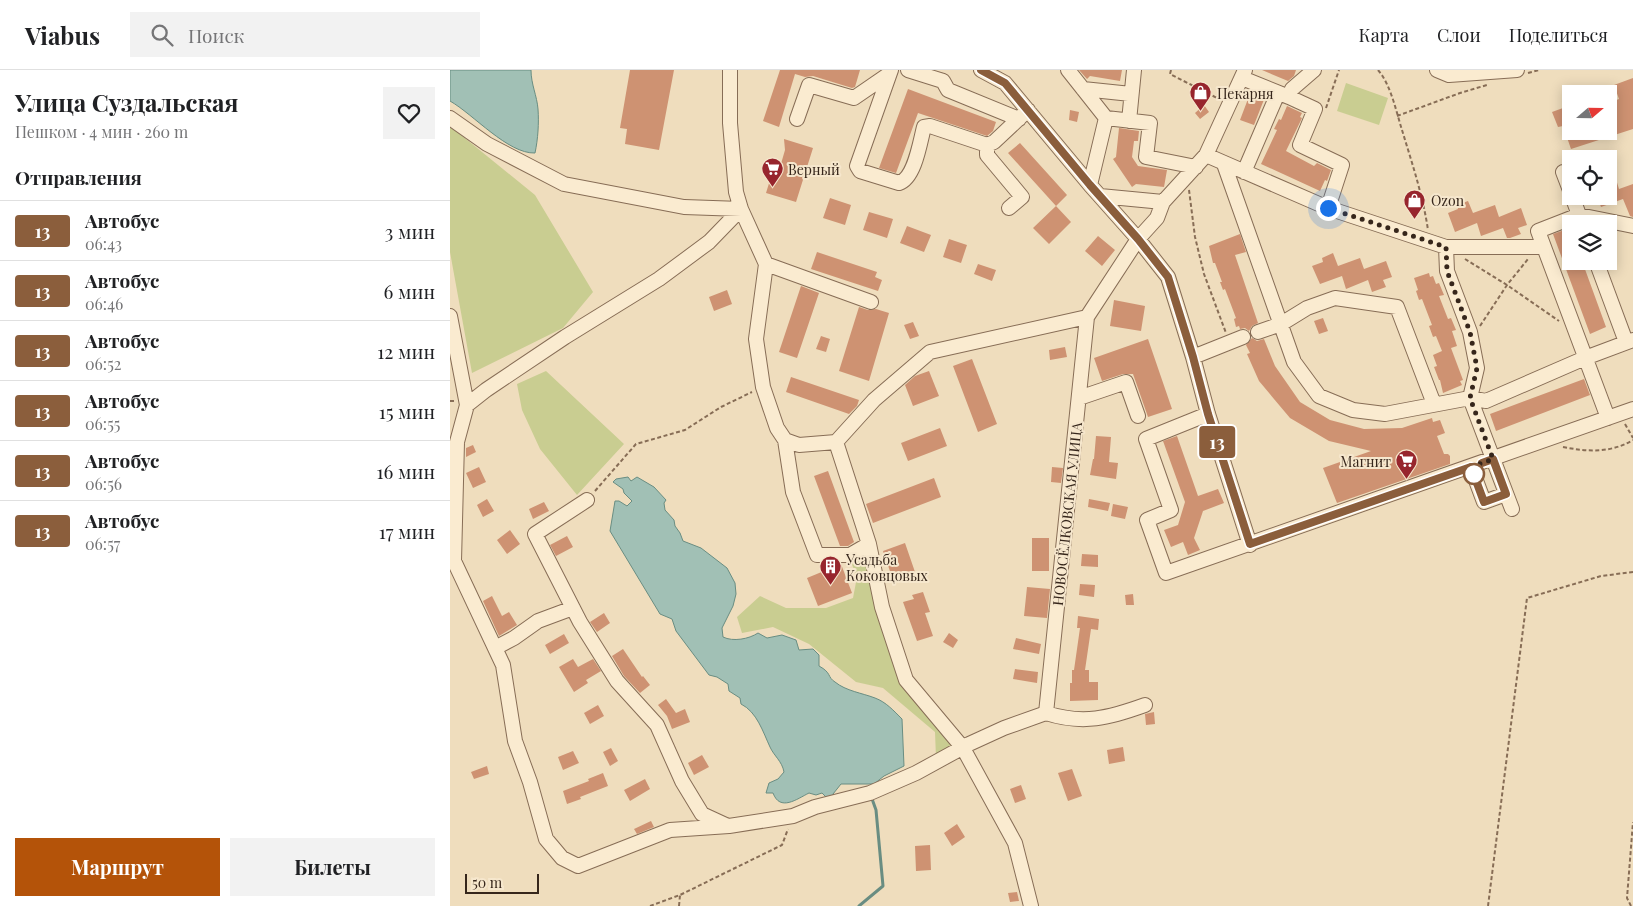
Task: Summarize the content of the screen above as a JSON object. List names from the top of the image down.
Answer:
{
  "streets": {
    "street": ["НОВОСЁЛКОВСКАЯ УЛИЦА"]
  },
  "places": {
    "shop": ["Пекарня", "Ozon"],
    "supermarket": ["Верный", "Магнит"],
    "building": ["Усадьба Коковцовых"]
  },
  "lines": ["bus line 13"],
  "scale_bar": "50 m",
  "north": "right",
  "page": {
    "header": "Viabus",
    "search": "Поиск",
    "nav": ["Карта", "Слои", "Поделиться"],
    "heading": [
      ["Улица Суздальская", "Пешком · 4 мин · 260 m"],
      "Отправления"
    ],
    "on_map": "13",
    "list": [
      {
        "mark": "13",
        "name": "Автобус",
        "note": "06:43",
        "value": "3 мин"
      },
      {
        "mark": "13",
        "name": "Автобус",
        "note": "06:46",
        "value": "6 мин"
      },
      {
        "mark": "13",
        "name": "Автобус",
        "note": "06:52",
        "value": "12 мин"
      },
      {
        "mark": "13",
        "name": "Автобус",
        "note": "06:55",
        "value": "15 мин"
      },
      {
        "mark": "13",
        "name": "Автобус",
        "note": "06:56",
        "value": "16 мин"
      },
      {
        "mark": "13",
        "name": "Автобус",
        "note": "06:57",
        "value": "17 мин"
      }
    ],
    "buttons": ["Маршрут", "Билеты"],
    "scale": "50 m"
  }
}
